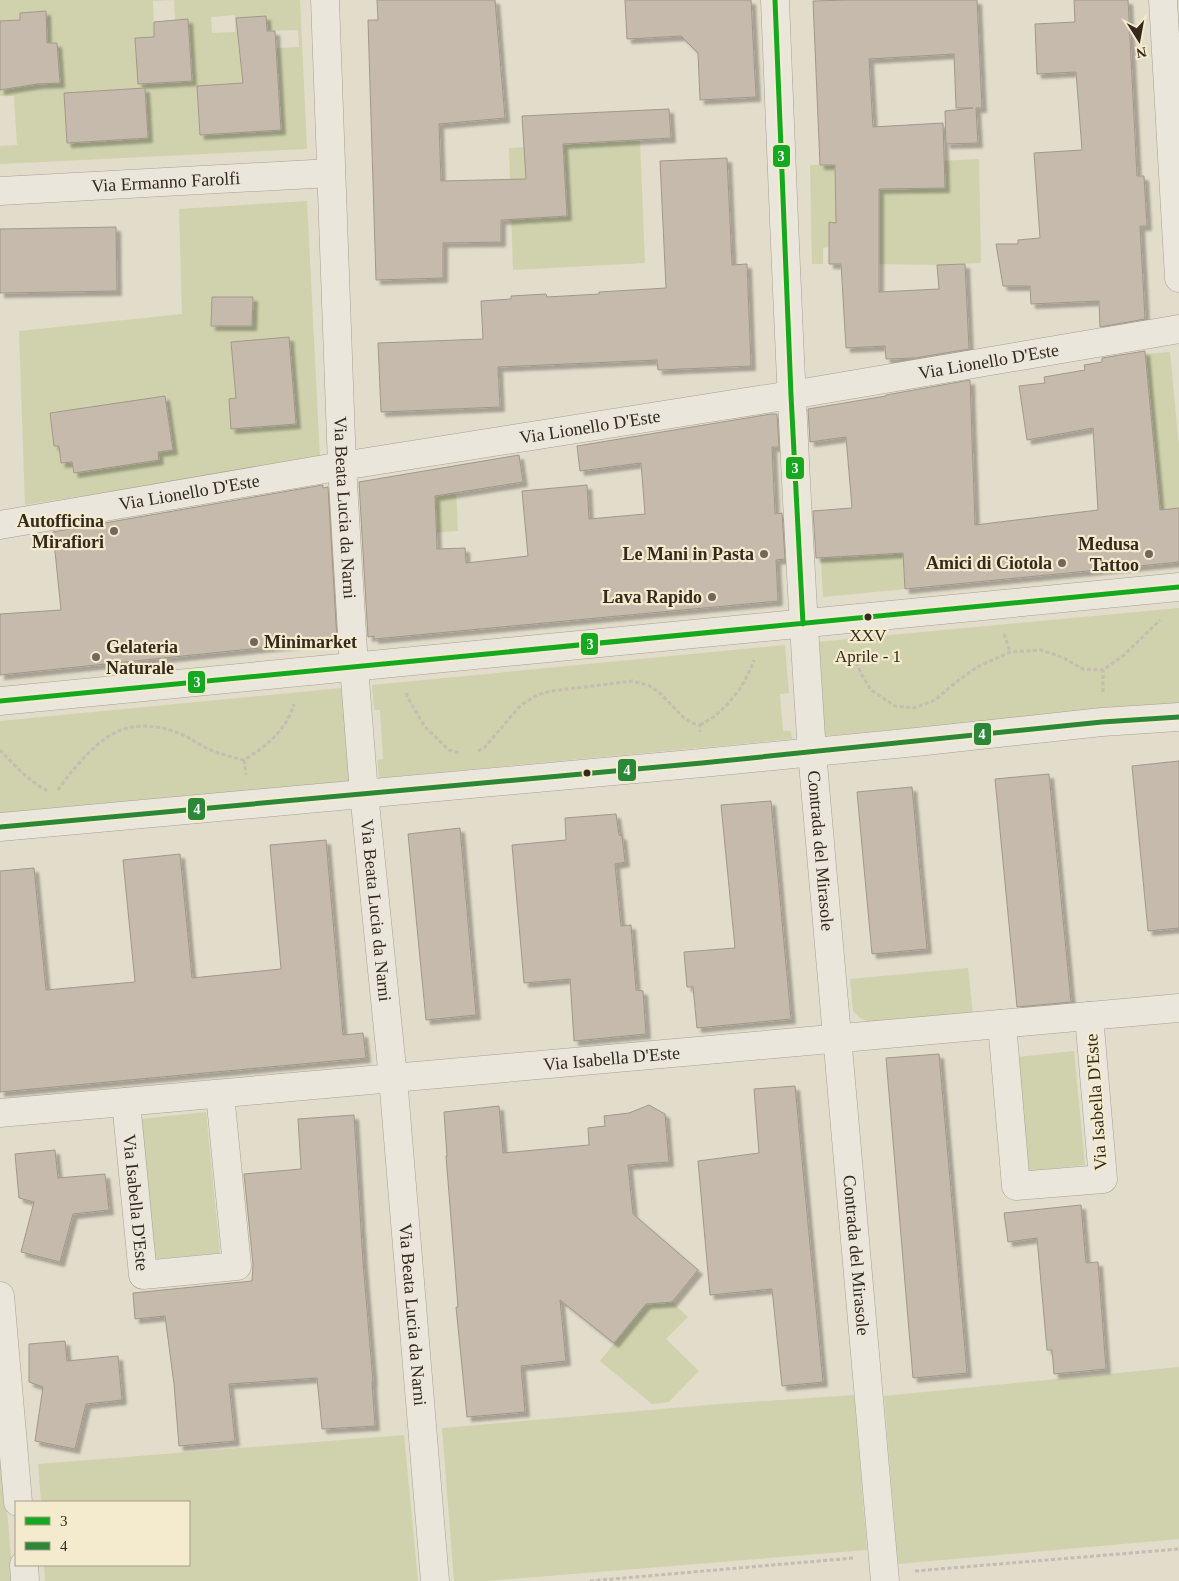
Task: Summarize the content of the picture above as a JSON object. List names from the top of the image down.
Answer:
{
  "streets": {
    "street": [
      "Via Ermanno Farolfi",
      "Via Lionello D'Este",
      "Via Beata Lucia da Narni",
      "Contrada del Mirasole",
      "Via Isabella D'Este"
    ]
  },
  "crossings": [
    ["Via Ermanno Farolfi", "Via Beata Lucia da Narni"],
    ["Via Lionello D'Este", "Via Beata Lucia da Narni"],
    ["Via Lionello D'Este", "Contrada del Mirasole"],
    ["Via Beata Lucia da Narni", "Via Isabella D'Este"],
    ["Contrada del Mirasole", "Via Isabella D'Este"]
  ],
  "places": [
    "Autofficina Mirafiori",
    "Le Mani in Pasta",
    "Medusa Tattoo",
    "Amici di Ciotola",
    "Lava Rapido",
    "XXV Aprile - 1",
    "Minimarket",
    "Gelateria Naturale"
  ],
  "lines": ["transit line 3", "transit line 4"],
  "legend": ["3", "4"],
  "north": "bottom"
}
